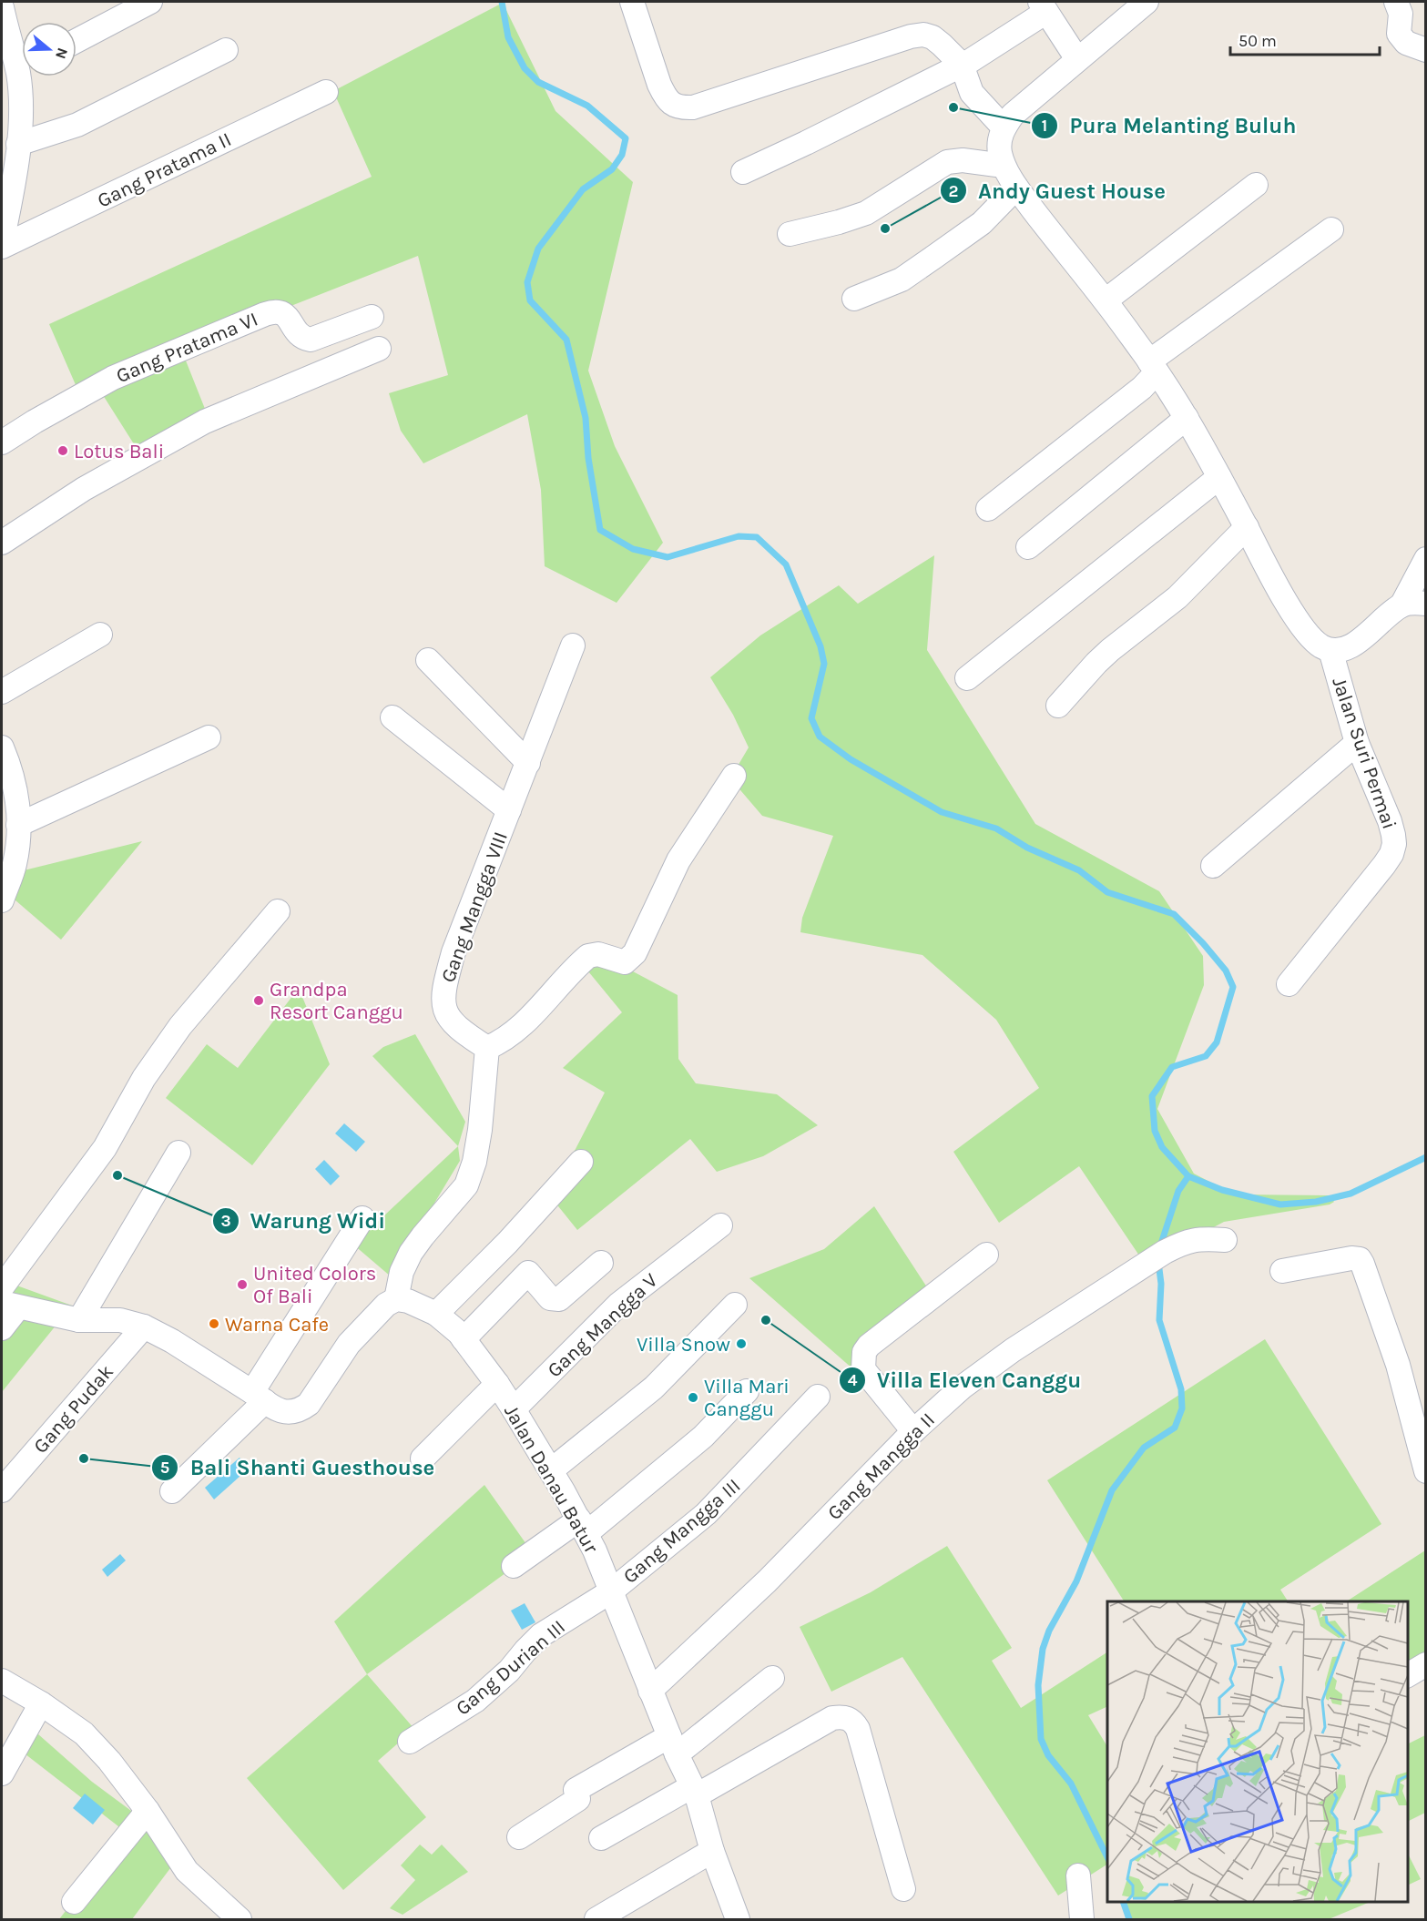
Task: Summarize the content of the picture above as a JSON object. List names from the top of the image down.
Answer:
{
  "streets": {
    "street": [
      "Gang Pratama II",
      "Gang Pratama VI",
      "Jalan Suri Permai",
      "Gang Mangga VIII",
      "Gang Mangga V",
      "Gang Pudak",
      "Gang Mangga II",
      "Jalan Danau Batur",
      "Gang Mangga III",
      "Gang Durian III"
    ]
  },
  "crossings": [
    ["Gang Mangga V", "Jalan Danau Batur"],
    ["Gang Mangga II", "Jalan Danau Batur"],
    ["Jalan Danau Batur", "Gang Mangga III"],
    ["Jalan Danau Batur", "Gang Durian III"],
    ["Gang Mangga III", "Gang Durian III"]
  ],
  "places": [
    "Pura Melanting Buluh",
    "Andy Guest House",
    "Lotus Bali",
    "Grandpa Resort Canggu",
    "Warung Widi",
    "United Colors Of Bali",
    "Villa Eleven Canggu",
    "Warna Cafe",
    "Villa Snow",
    "Villa Mari Canggu",
    "Bali Shanti Guesthouse"
  ],
  "scale_bar": "50 m",
  "north": "right"
}
